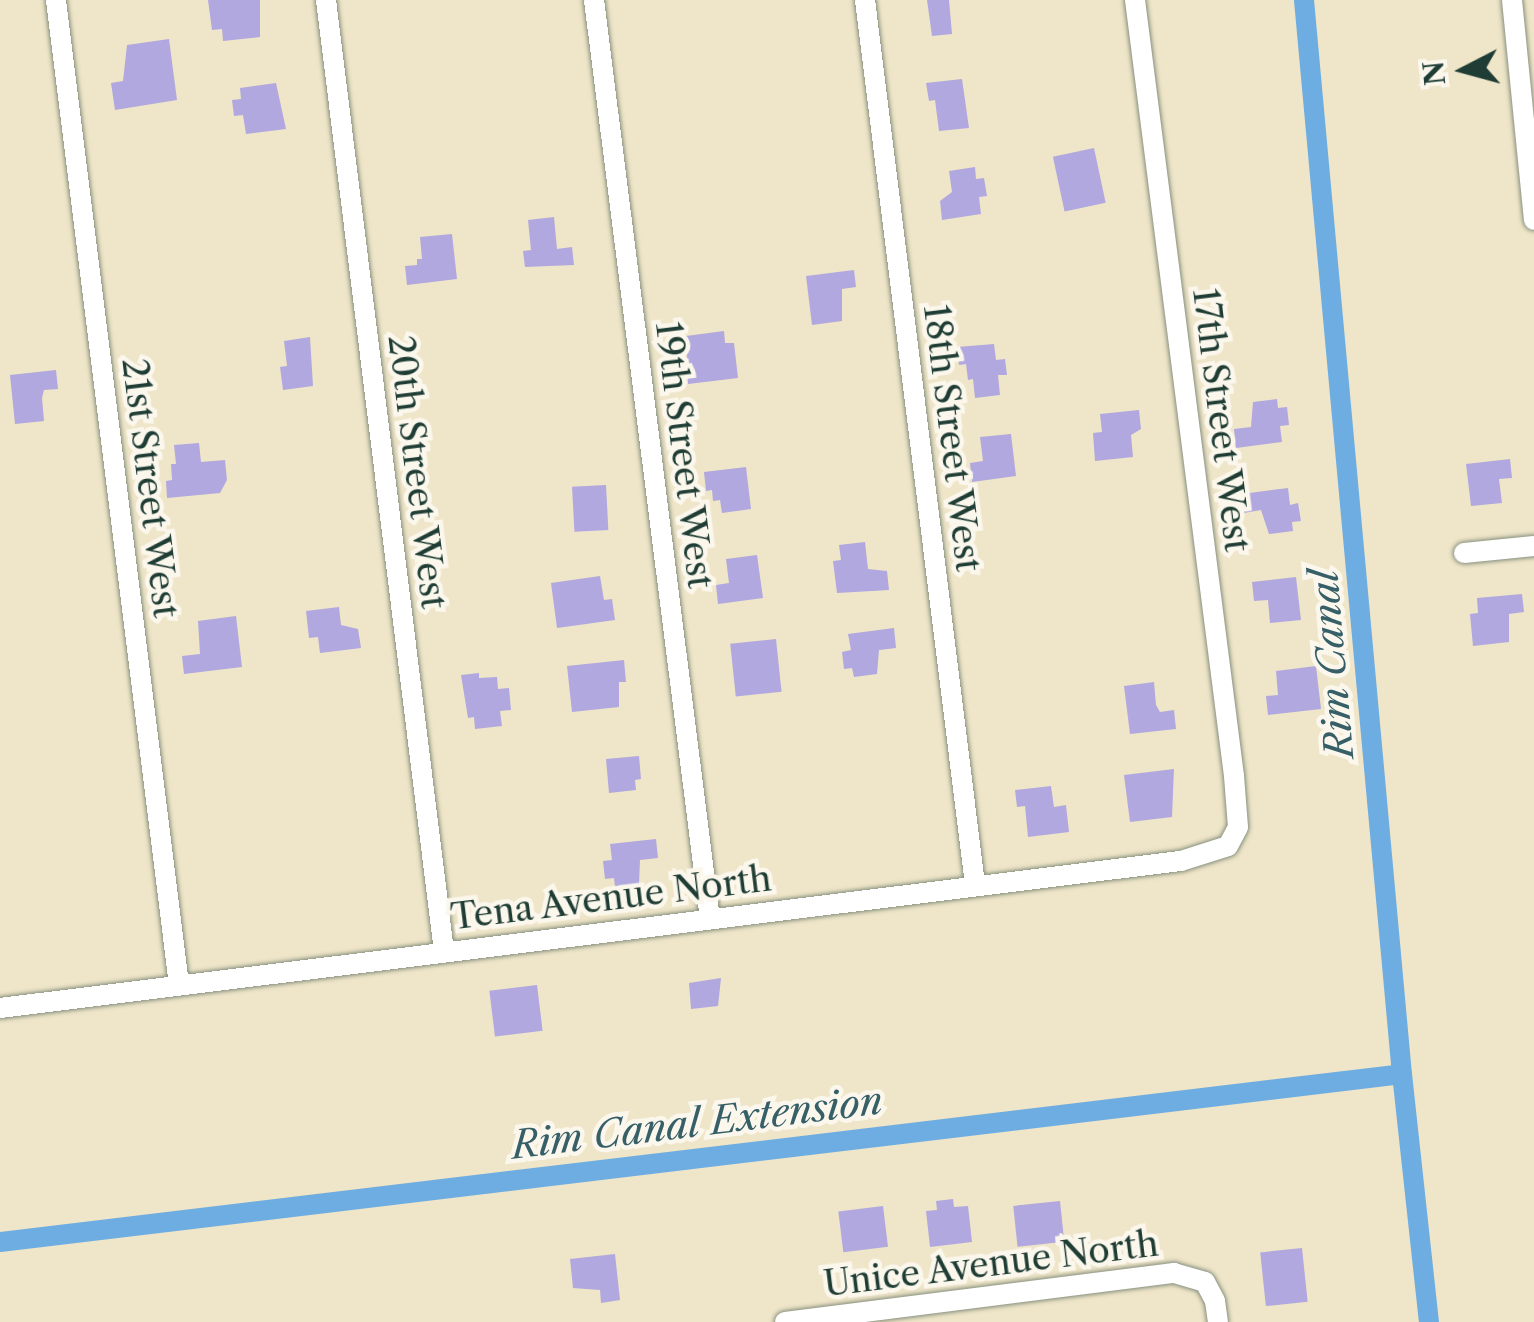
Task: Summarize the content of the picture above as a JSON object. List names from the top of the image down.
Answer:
{
  "streets": {
    "street": [
      "17th Street West",
      "18th Street West",
      "19th Street West",
      "20th Street West",
      "21st Street West",
      "Tena Avenue North",
      "Unice Avenue North"
    ]
  },
  "crossings": [
    ["17th Street West", "Tena Avenue North"],
    ["18th Street West", "Tena Avenue North"],
    ["19th Street West", "Tena Avenue North"],
    ["20th Street West", "Tena Avenue North"],
    ["21st Street West", "Tena Avenue North"]
  ],
  "water": ["Rim Canal", "Rim Canal Extension"],
  "north": "left"
}
